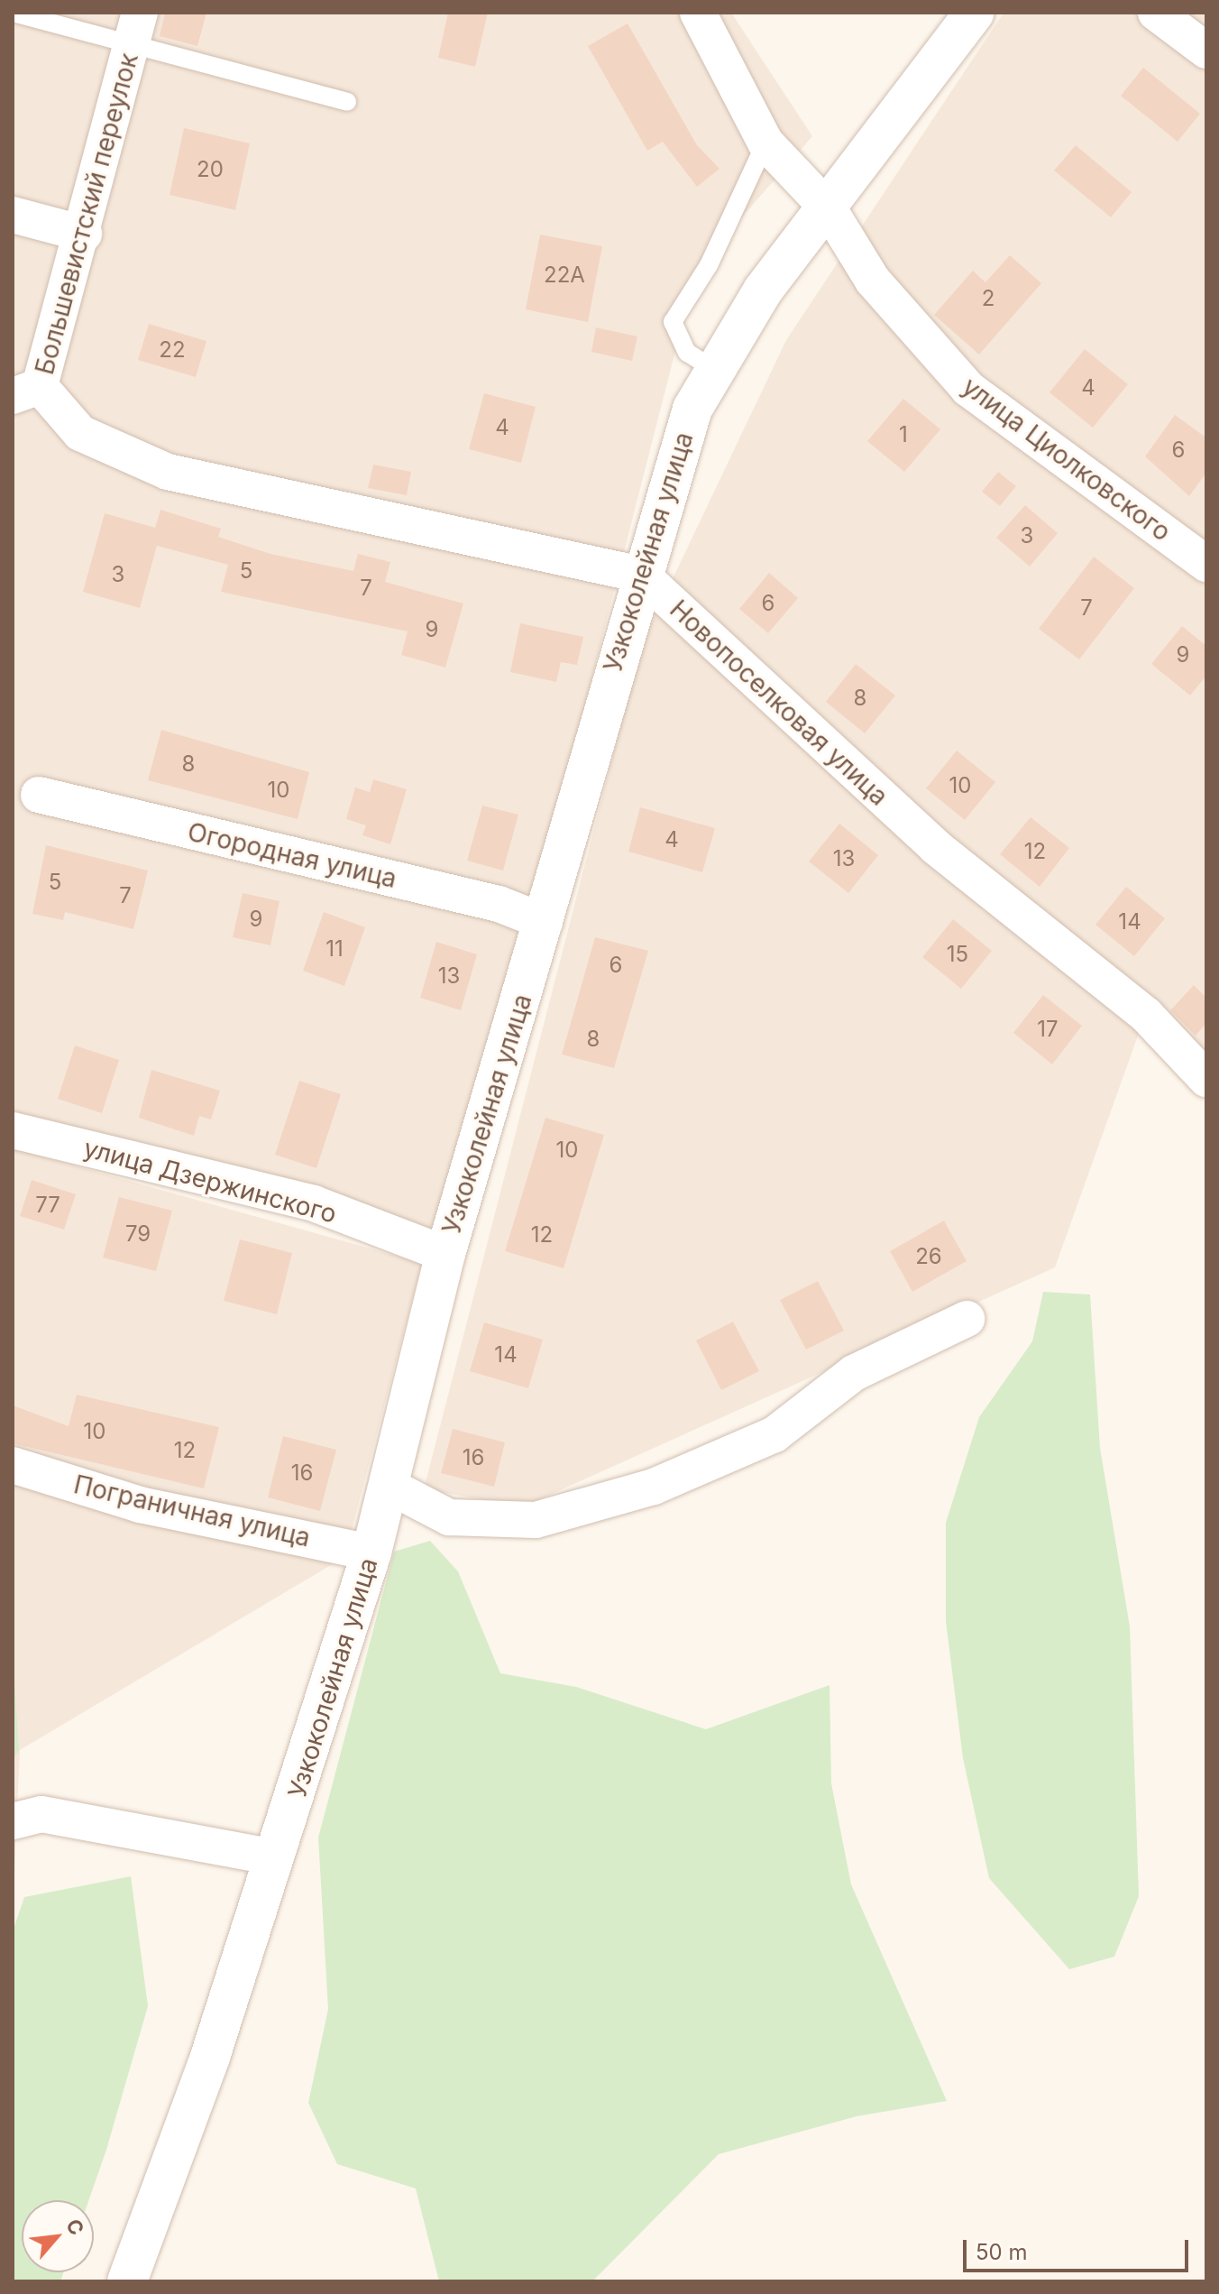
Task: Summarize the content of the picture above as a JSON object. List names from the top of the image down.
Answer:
{
  "streets": {
    "street": [
      "Большевистский переулок",
      "улица Циолковского",
      "Узкоколейная улица",
      "Новопоселковая улица",
      "Огородная улица",
      "улица Дзержинского",
      "Пограничная улица"
    ]
  },
  "crossings": [
    ["улица Циолковского", "Узкоколейная улица"],
    ["Узкоколейная улица", "Новопоселковая улица"],
    ["Узкоколейная улица", "Огородная улица"],
    ["Узкоколейная улица", "улица Дзержинского"],
    ["Узкоколейная улица", "Пограничная улица"]
  ],
  "house_numbers": [
    "20",
    "22А",
    "2",
    "22",
    "4",
    "4",
    "1",
    "6",
    "3",
    "5",
    "3",
    "7",
    "6",
    "7",
    "9",
    "9",
    "8",
    "8",
    "10",
    "10",
    "4",
    "12",
    "13",
    "5",
    "7",
    "9",
    "14",
    "11",
    "15",
    "6",
    "13",
    "17",
    "8",
    "10",
    "77",
    "79",
    "12",
    "26",
    "14",
    "10",
    "12",
    "16",
    "16"
  ],
  "scale_bar": "50 m",
  "north": "top right"
}
